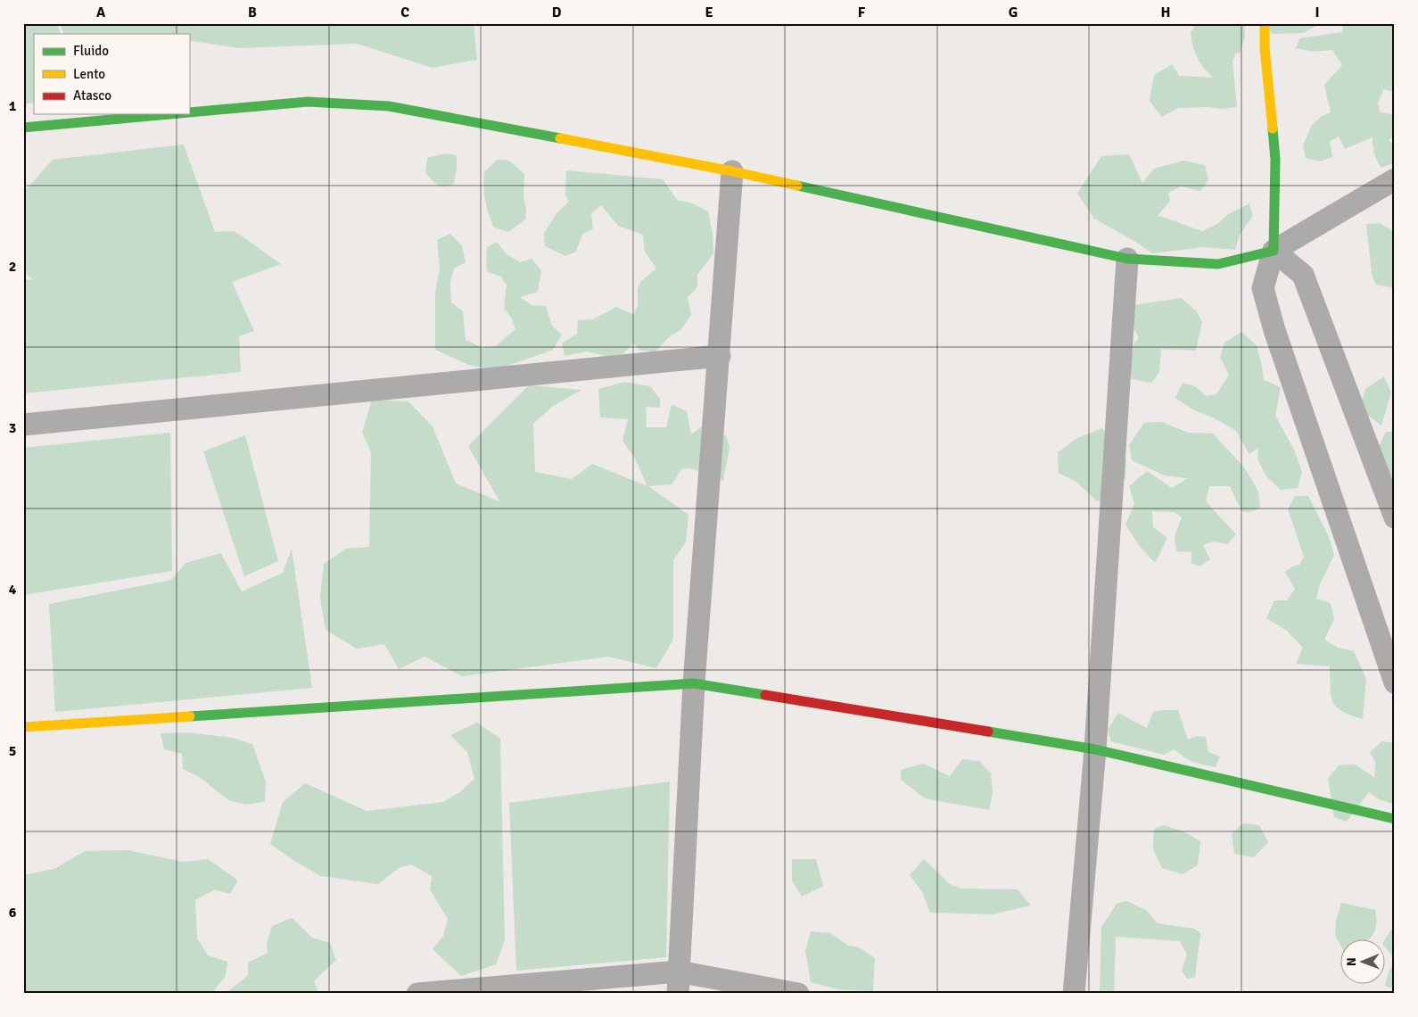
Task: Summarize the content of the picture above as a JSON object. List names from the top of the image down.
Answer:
{
  "legend": ["Fluido", "Lento", "Atasco"],
  "north": "left",
  "grid": {
    "columns": [
      "A",
      "B",
      "C",
      "D",
      "E",
      "F",
      "G",
      "H",
      "I"
    ],
    "rows": [
      "1",
      "2",
      "3",
      "4",
      "5",
      "6"
    ]
  }
}
